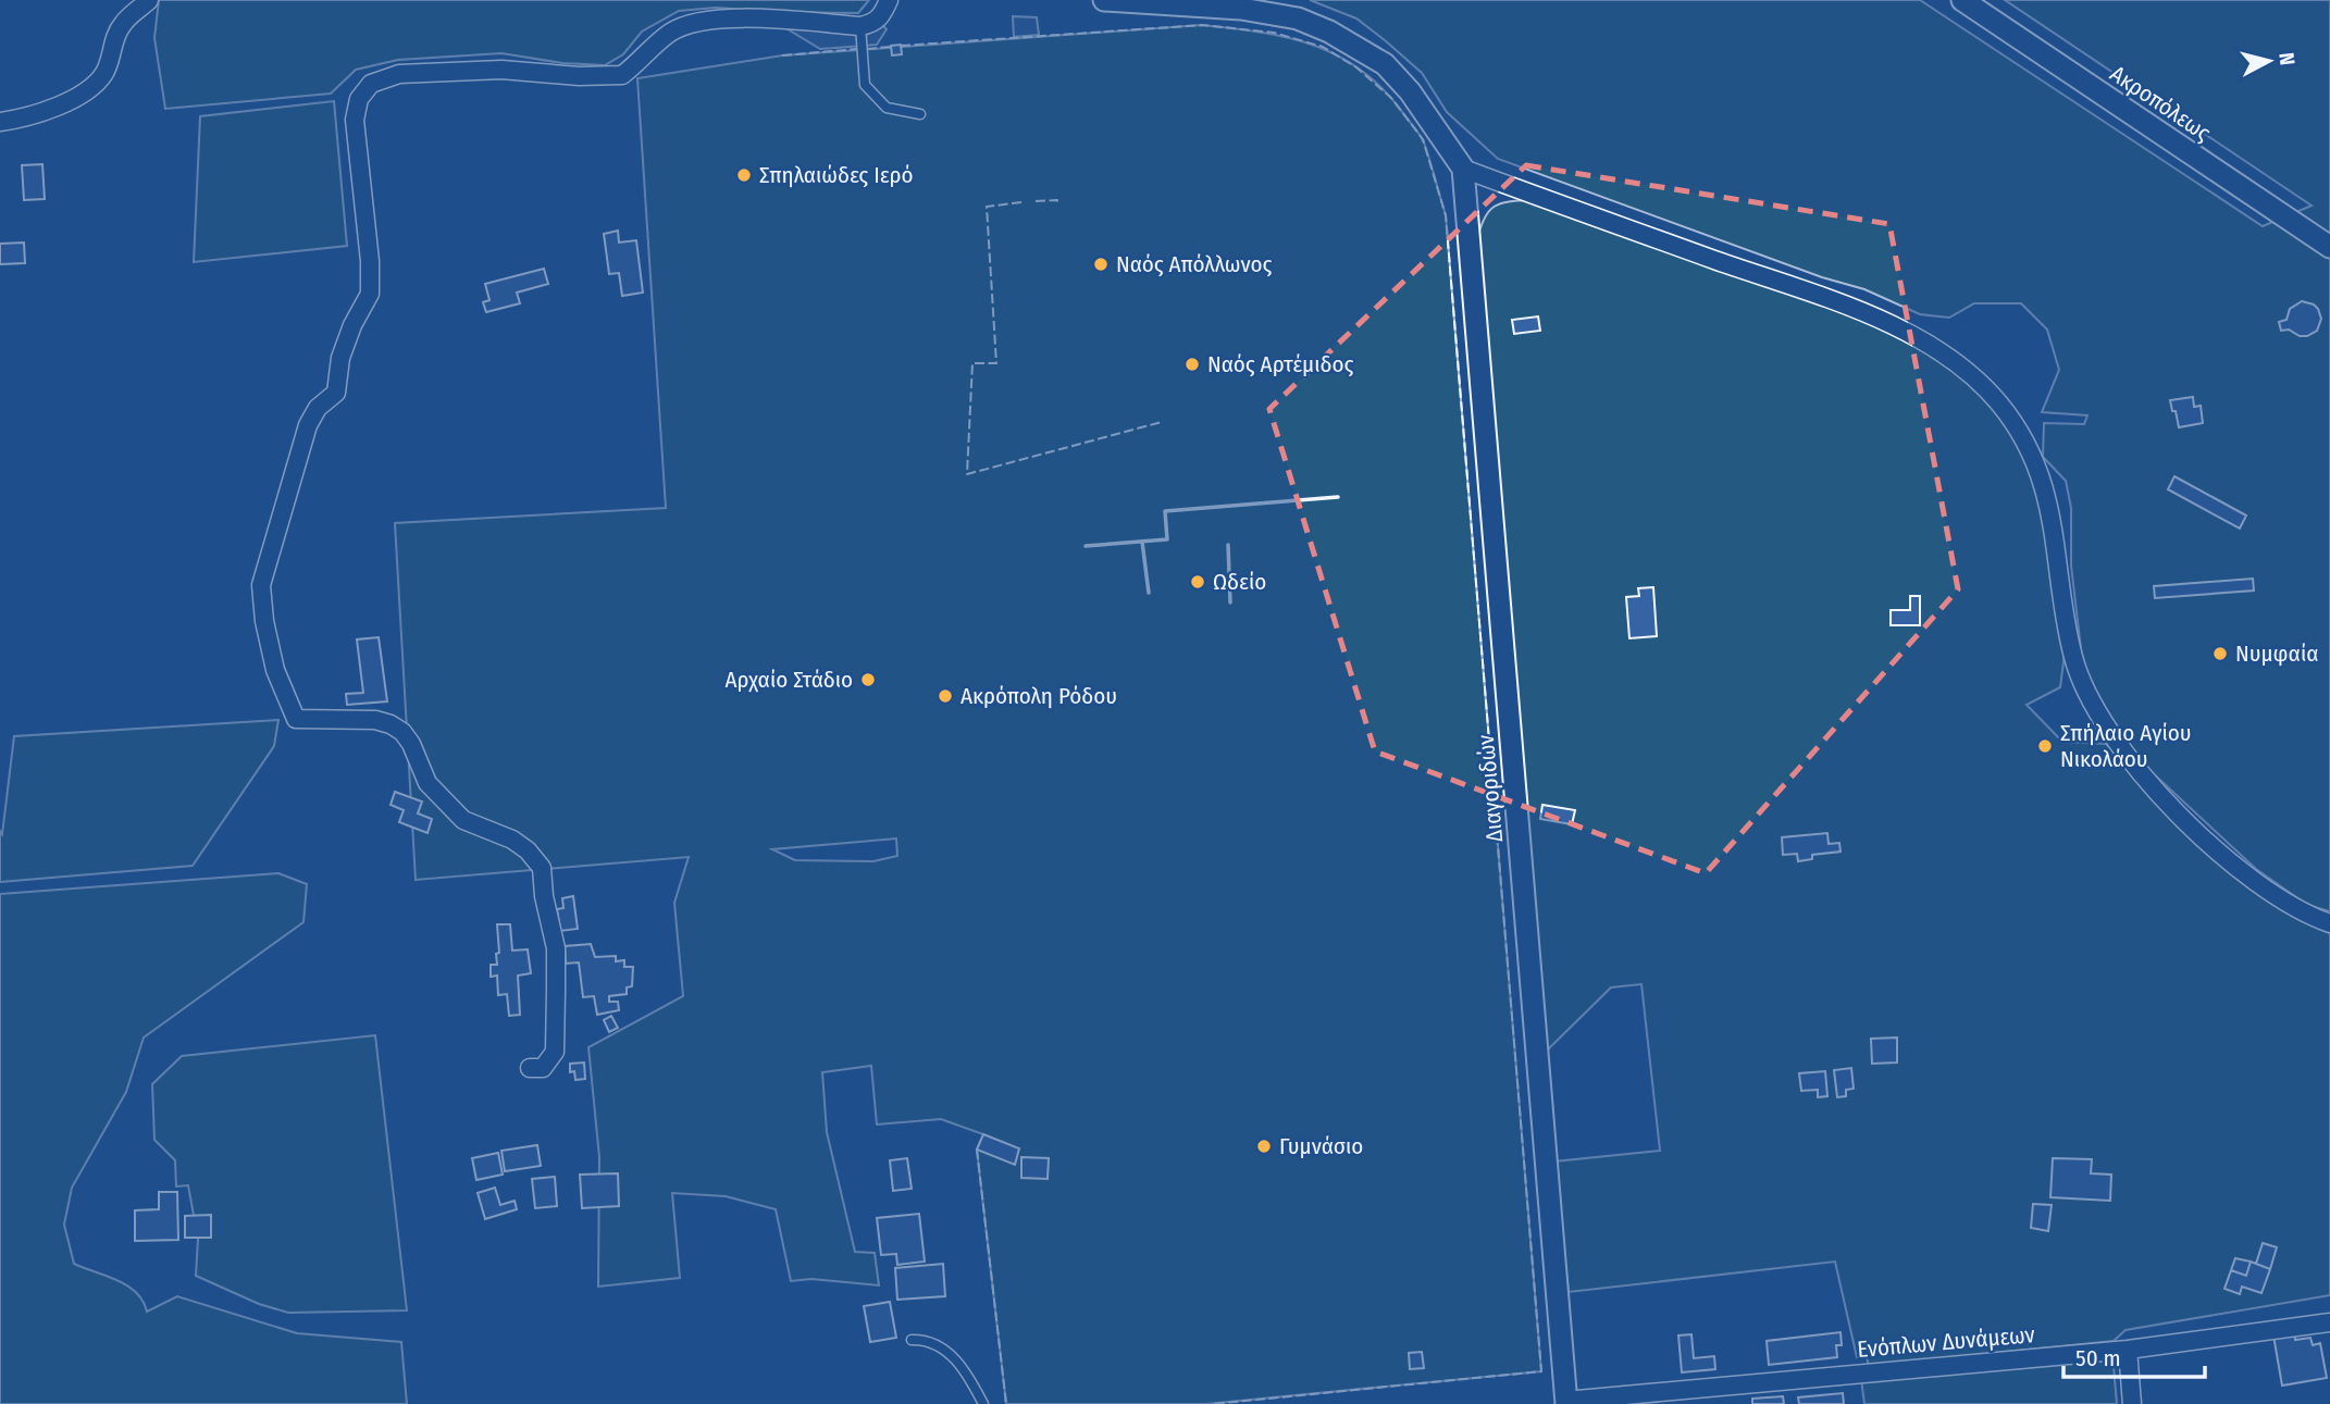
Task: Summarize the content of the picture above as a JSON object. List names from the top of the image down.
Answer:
{
  "streets": {
    "street": ["Ακροπόλεως", "Διαγοριδών", "Ενόπλων Δυνάμεων"]
  },
  "crossings": [
    ["Διαγοριδών", "Ενόπλων Δυνάμεων"]
  ],
  "places": [
    "Σπηλαιώδες Ιερό",
    "Ναός Απόλλωνος",
    "Ναός Αρτέμιδος",
    "Ωδείο",
    "Νυμφαία",
    "Αρχαίο Στάδιο",
    "Ακρόπολη Ρόδου",
    "Σπήλαιο Αγίου Νικολάου",
    "Γυμνάσιο"
  ],
  "scale_bar": "50 m",
  "north": "right"
}
